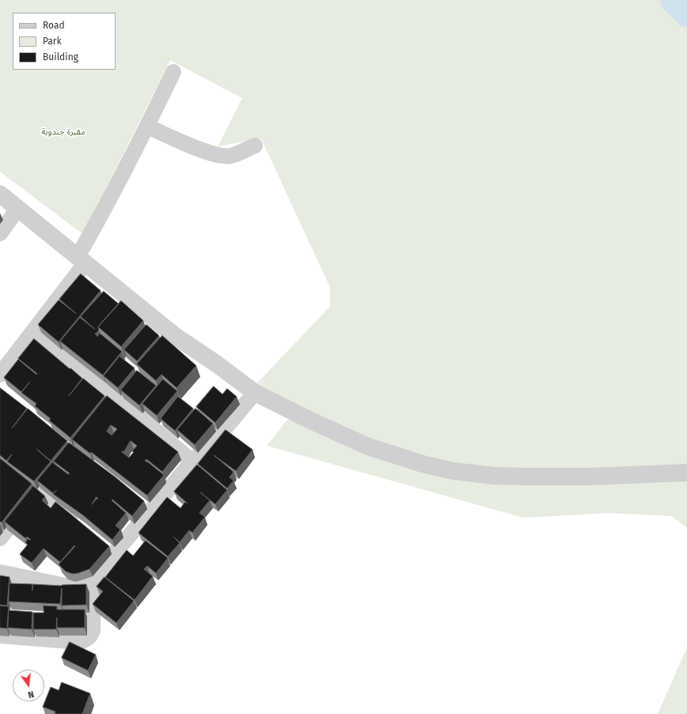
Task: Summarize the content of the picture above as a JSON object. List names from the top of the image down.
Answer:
{
  "parks": ["مقبرة جندوبة"],
  "legend": ["Road", "Park", "Building"],
  "north": "bottom"
}
